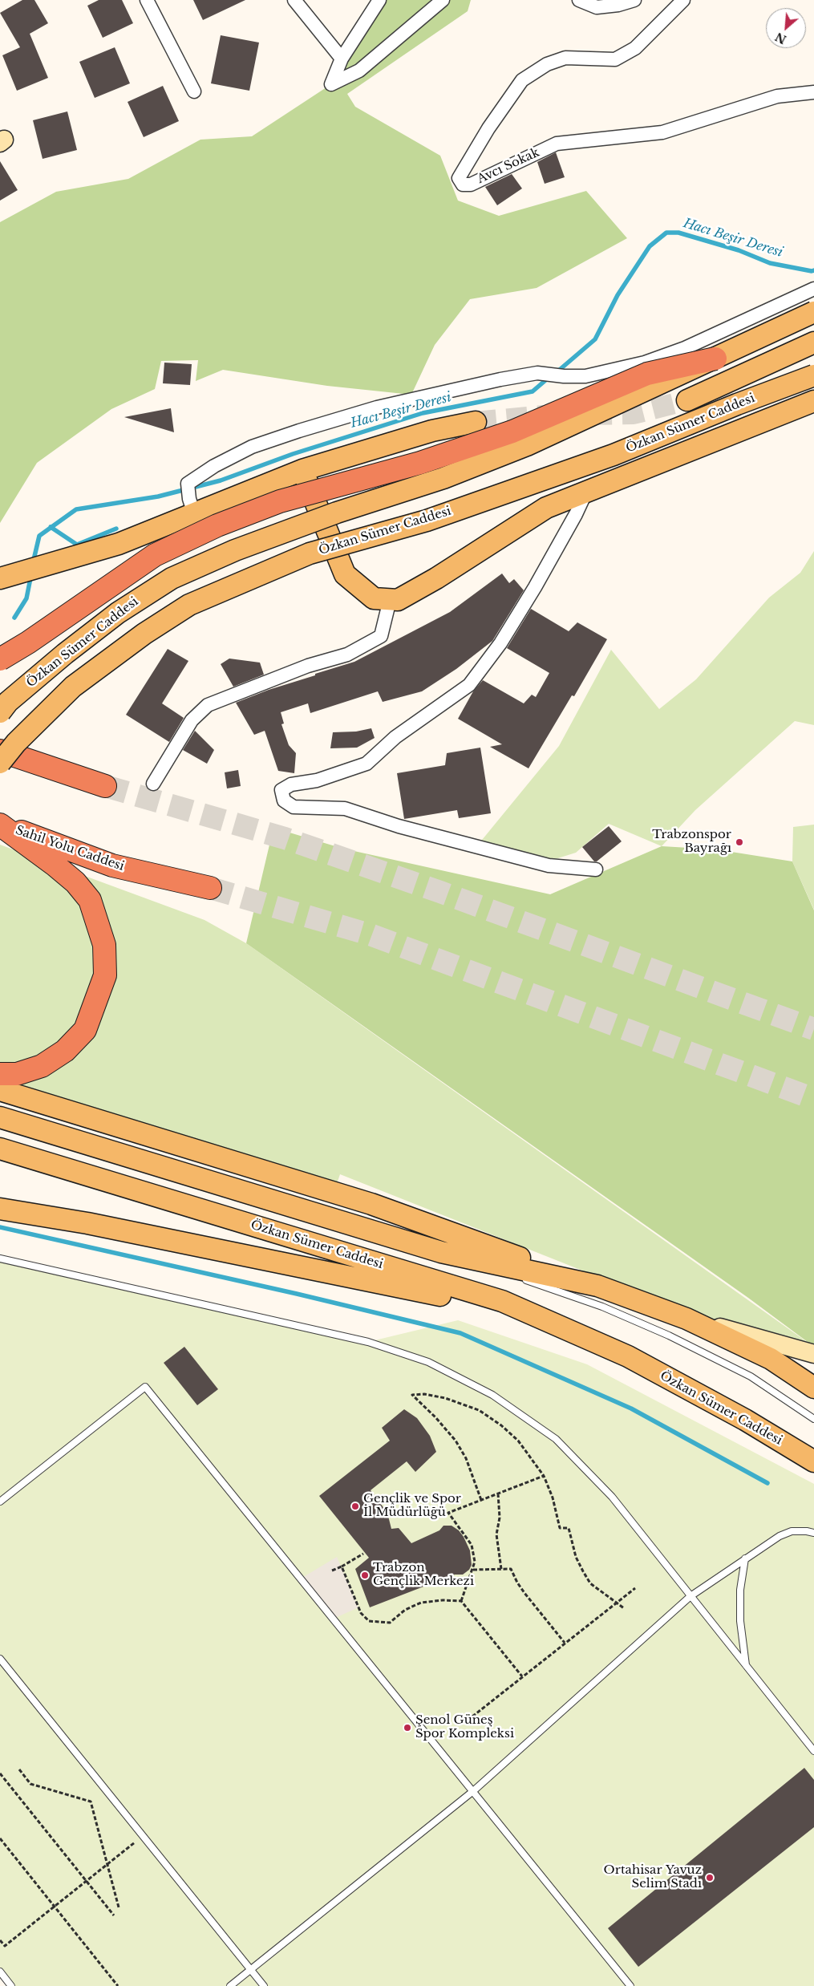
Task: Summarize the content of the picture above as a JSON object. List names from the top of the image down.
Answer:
{
  "streets": {
    "highway": ["Sahil Yolu Caddesi"],
    "main road": ["Özkan Sümer Caddesi"],
    "street": ["Avcı Sokak"]
  },
  "water": ["Hacı Beşir Deresi"],
  "places": [
    "Trabzonspor Bayrağı",
    "Gençlik ve Spor İl Müdürlüğü",
    "Trabzon Gençlik Merkezi",
    "Şenol Güneş Spor Kompleksi",
    "Ortahisar Yavuz Selim Stadı"
  ],
  "north": "bottom left"
}
